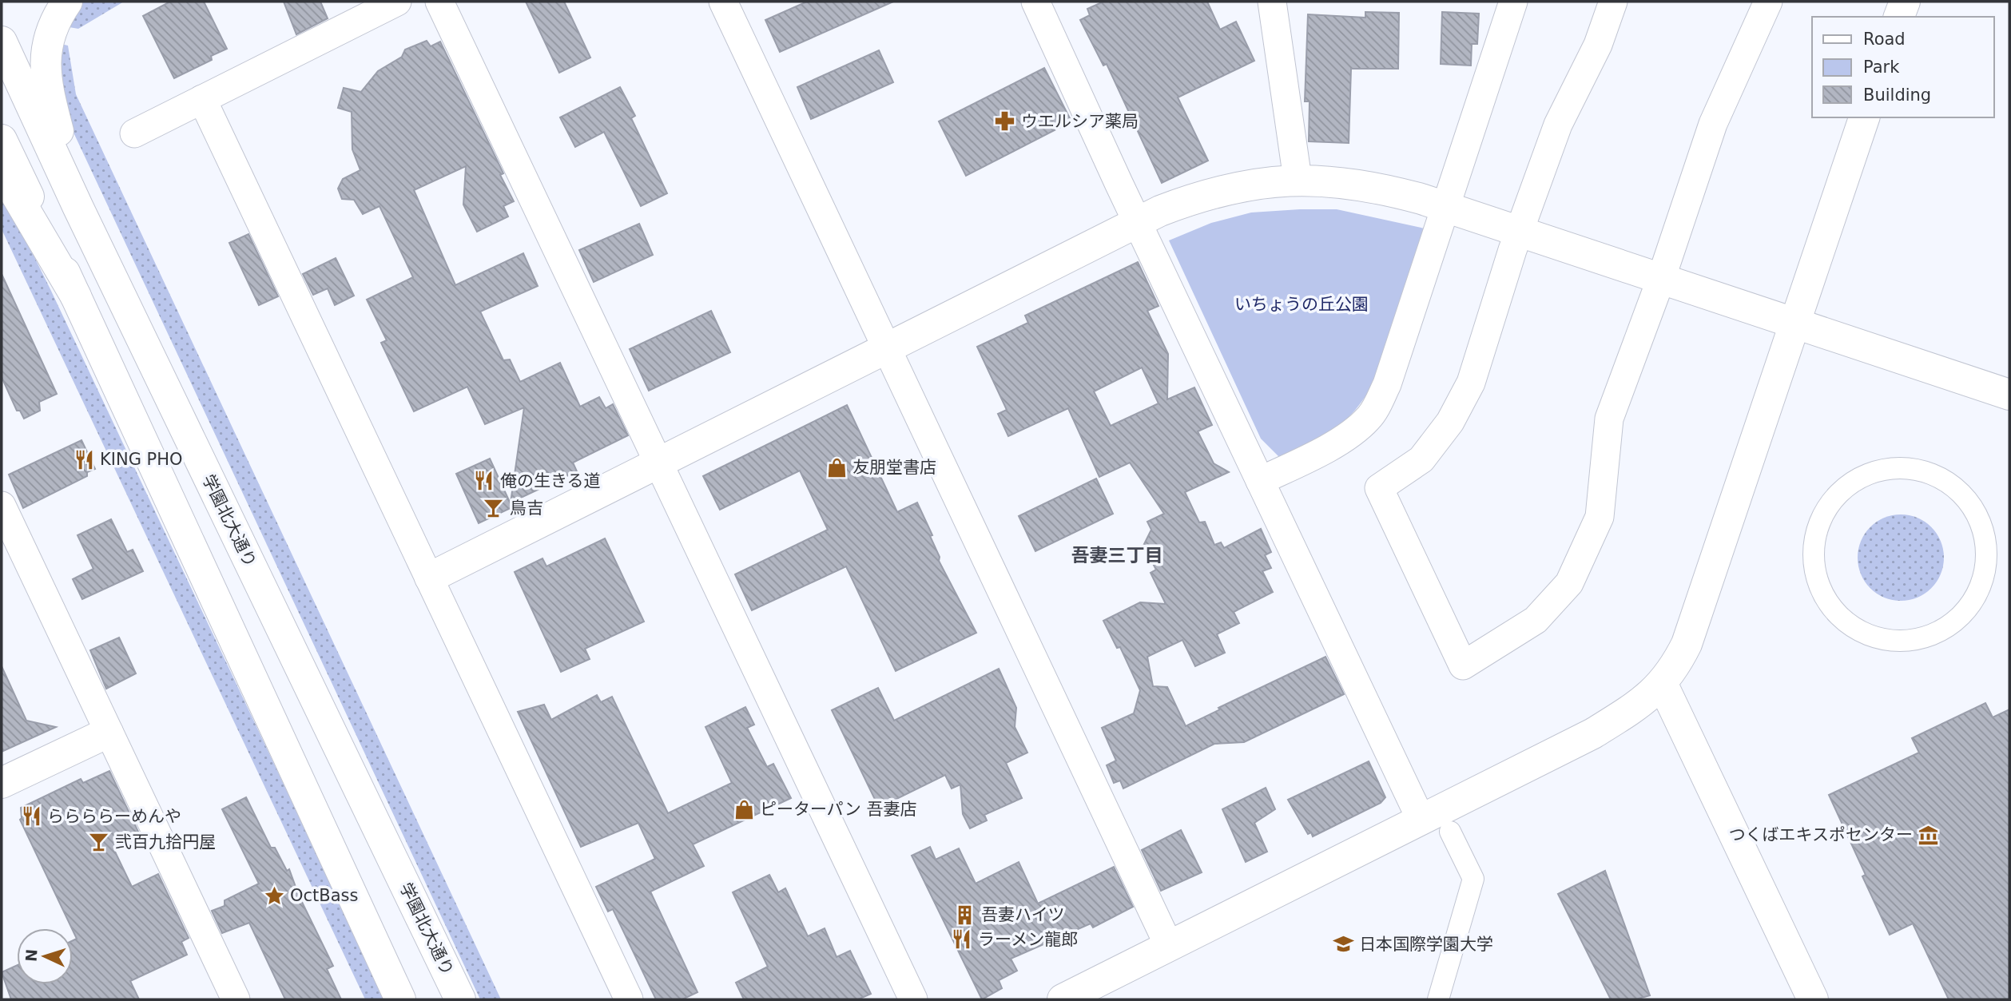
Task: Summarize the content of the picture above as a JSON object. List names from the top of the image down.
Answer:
{
  "streets": {
    "street": ["学園北大通り"]
  },
  "districts": ["吾妻三丁目"],
  "parks": ["いちょうの丘公園"],
  "places": {
    "pharmacy": ["ウエルシア薬局"],
    "restaurant": [
      "KING PHO",
      "俺の生きる道",
      "ららららーめんや",
      "ラーメン龍郎"
    ],
    "shop": ["友朋堂書店", "ピーターパン 吾妻店"],
    "bar": ["鳥吉", "弐百九拾円屋"],
    "museum": ["つくばエキスポセンター"],
    "place": ["OctBass"],
    "building": ["吾妻ハイツ"],
    "school or university": ["日本国際学園大学"]
  },
  "legend": ["Road", "Park", "Building"],
  "north": "left"
}
